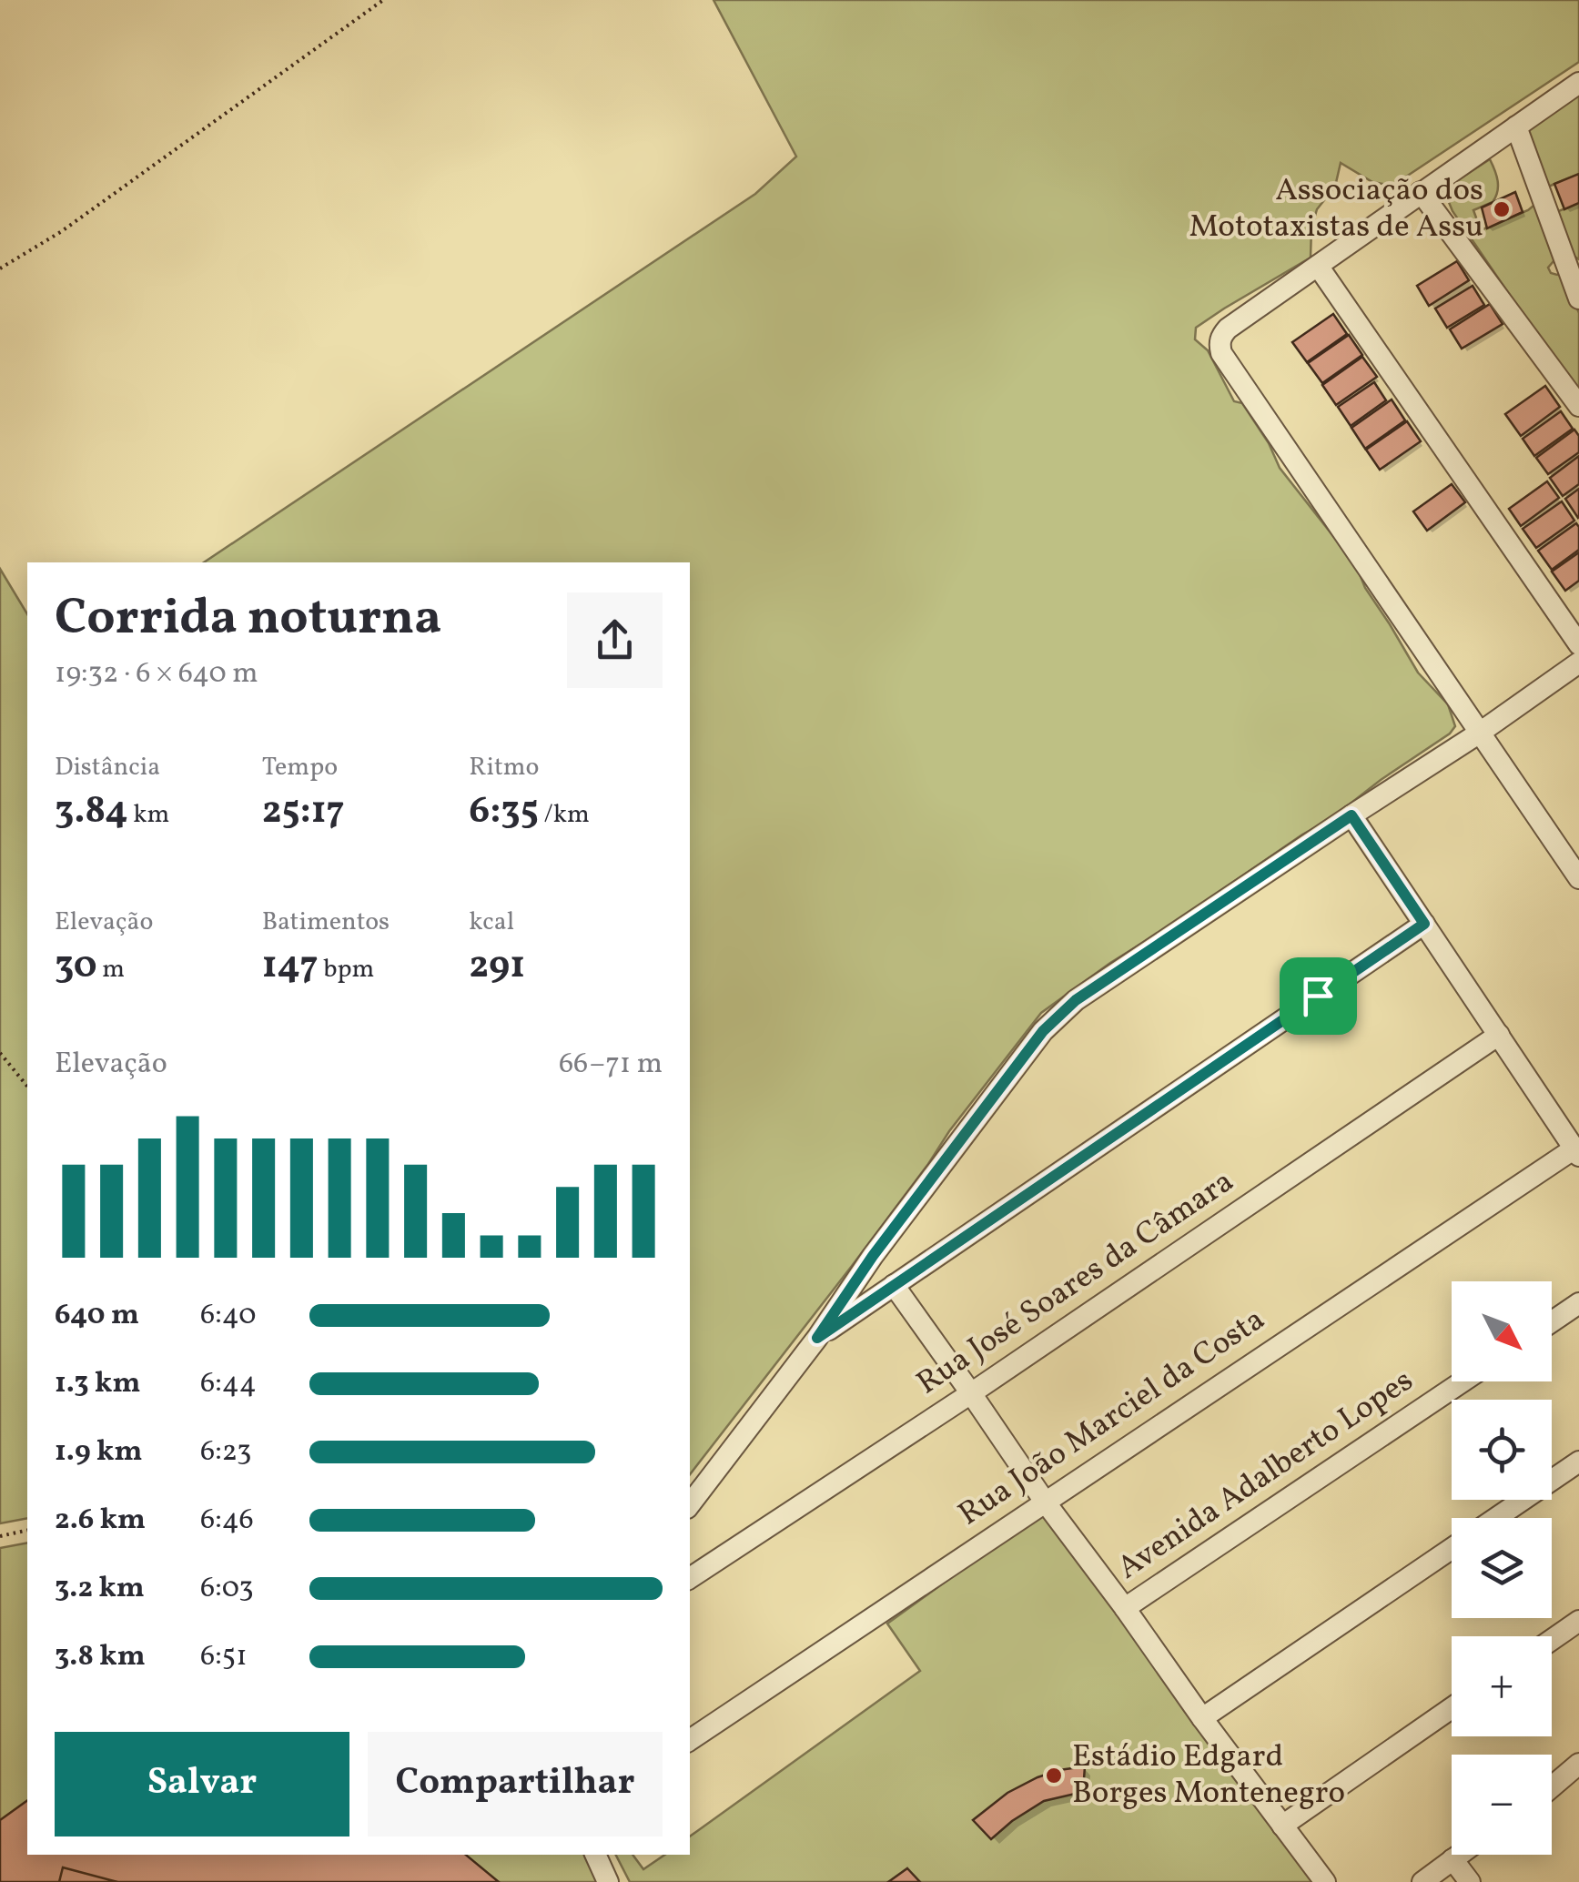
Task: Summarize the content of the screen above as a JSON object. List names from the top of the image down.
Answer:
{
  "streets": {
    "street": ["Rua José Soares da Câmara", "Rua João Marciel da Costa", "Avenida Adalberto Lopes"]
  },
  "places": ["Associação dos Mototaxistas de Assu", "Estádio Edgard Borges Montenegro"],
  "north": "bottom right",
  "page": {
    "heading": ["Corrida noturna", "19:32 · 6 × 640 m"],
    "stats": [
      ["Distância", "3.84 km"],
      ["Tempo", "25:17"],
      ["Ritmo", "6:35 /km"],
      ["Elevação", "30 m"],
      ["Batimentos", "147 bpm"],
      ["kcal", "291"]
    ],
    "chart": ["Elevação", "66–71 m"],
    "map_buttons": ["+", "−"],
    "list": [
      {
        "name": "640 m",
        "note": "6:40"
      },
      {
        "name": "1.3 km",
        "note": "6:44"
      },
      {
        "name": "1.9 km",
        "note": "6:23"
      },
      {
        "name": "2.6 km",
        "note": "6:46"
      },
      {
        "name": "3.2 km",
        "note": "6:03"
      },
      {
        "name": "3.8 km",
        "note": "6:51"
      }
    ],
    "buttons": ["Salvar", "Compartilhar"]
  }
}
